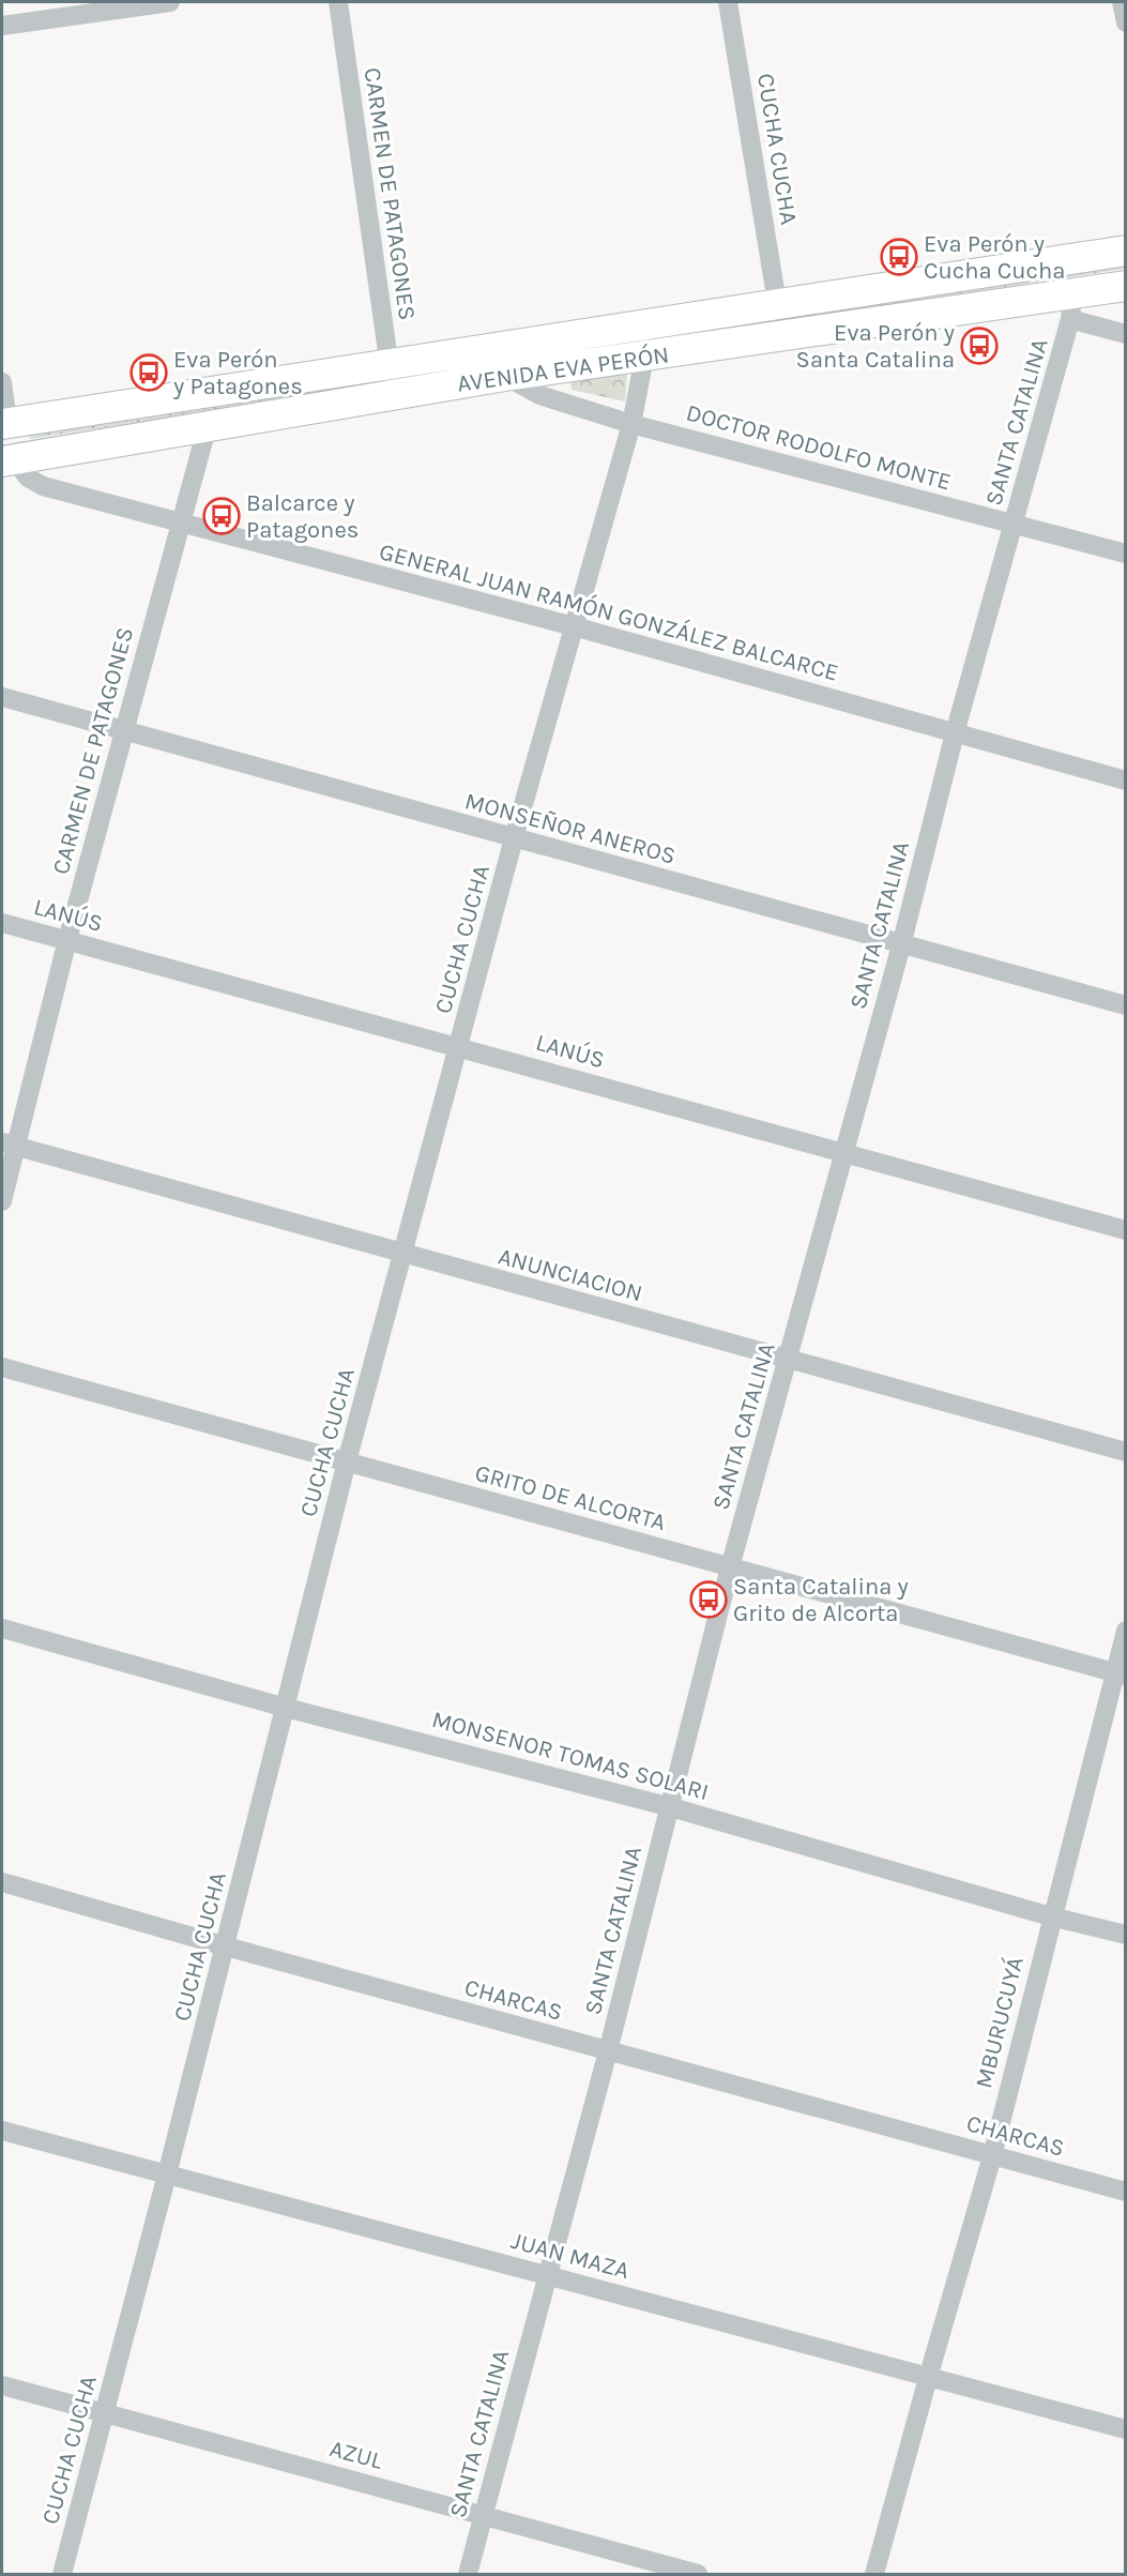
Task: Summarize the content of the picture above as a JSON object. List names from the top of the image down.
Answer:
{
  "streets": {
    "main road": ["AVENIDA EVA PERÓN"],
    "street": [
      "CUCHA CUCHA",
      "CARMEN DE PATAGONES",
      "SANTA CATALINA",
      "DOCTOR RODOLFO MONTE",
      "GENERAL JUAN RAMÓN GONZÁLEZ BALCARCE",
      "MONSEÑOR ANEROS",
      "LANÚS",
      "ANUNCIACION",
      "GRITO DE ALCORTA",
      "MONSENOR TOMAS SOLARI",
      "CHARCAS",
      "MBURUCUYÁ",
      "JUAN MAZA",
      "AZUL"
    ]
  },
  "crossings": [
    ["CUCHA CUCHA", "AVENIDA EVA PERÓN"],
    ["CUCHA CUCHA", "DOCTOR RODOLFO MONTE"],
    ["CUCHA CUCHA", "GENERAL JUAN RAMÓN GONZÁLEZ BALCARCE"],
    ["CUCHA CUCHA", "MONSEÑOR ANEROS"],
    ["CUCHA CUCHA", "LANÚS"],
    ["CUCHA CUCHA", "ANUNCIACION"],
    ["CUCHA CUCHA", "GRITO DE ALCORTA"],
    ["CUCHA CUCHA", "MONSENOR TOMAS SOLARI"],
    ["CUCHA CUCHA", "CHARCAS"],
    ["CUCHA CUCHA", "JUAN MAZA"],
    ["CUCHA CUCHA", "AZUL"],
    ["CARMEN DE PATAGONES", "AVENIDA EVA PERÓN"],
    ["CARMEN DE PATAGONES", "GENERAL JUAN RAMÓN GONZÁLEZ BALCARCE"],
    ["CARMEN DE PATAGONES", "MONSEÑOR ANEROS"],
    ["CARMEN DE PATAGONES", "LANÚS"],
    ["CARMEN DE PATAGONES", "ANUNCIACION"],
    ["AVENIDA EVA PERÓN", "SANTA CATALINA"],
    ["AVENIDA EVA PERÓN", "DOCTOR RODOLFO MONTE"],
    ["AVENIDA EVA PERÓN", "GENERAL JUAN RAMÓN GONZÁLEZ BALCARCE"],
    ["SANTA CATALINA", "DOCTOR RODOLFO MONTE"],
    ["SANTA CATALINA", "GENERAL JUAN RAMÓN GONZÁLEZ BALCARCE"],
    ["SANTA CATALINA", "MONSEÑOR ANEROS"],
    ["SANTA CATALINA", "LANÚS"],
    ["SANTA CATALINA", "ANUNCIACION"],
    ["SANTA CATALINA", "GRITO DE ALCORTA"],
    ["SANTA CATALINA", "MONSENOR TOMAS SOLARI"],
    ["SANTA CATALINA", "CHARCAS"],
    ["SANTA CATALINA", "JUAN MAZA"],
    ["SANTA CATALINA", "AZUL"],
    ["GRITO DE ALCORTA", "MBURUCUYÁ"],
    ["MONSENOR TOMAS SOLARI", "MBURUCUYÁ"],
    ["CHARCAS", "MBURUCUYÁ"],
    ["MBURUCUYÁ", "JUAN MAZA"]
  ],
  "places": {
    "bus stop": [
      "Eva Perón y Cucha Cucha",
      "Eva Perón y Santa Catalina",
      "Eva Perón y Patagones",
      "Balcarce y Patagones",
      "Santa Catalina y Grito de Alcorta"
    ]
  }
}
